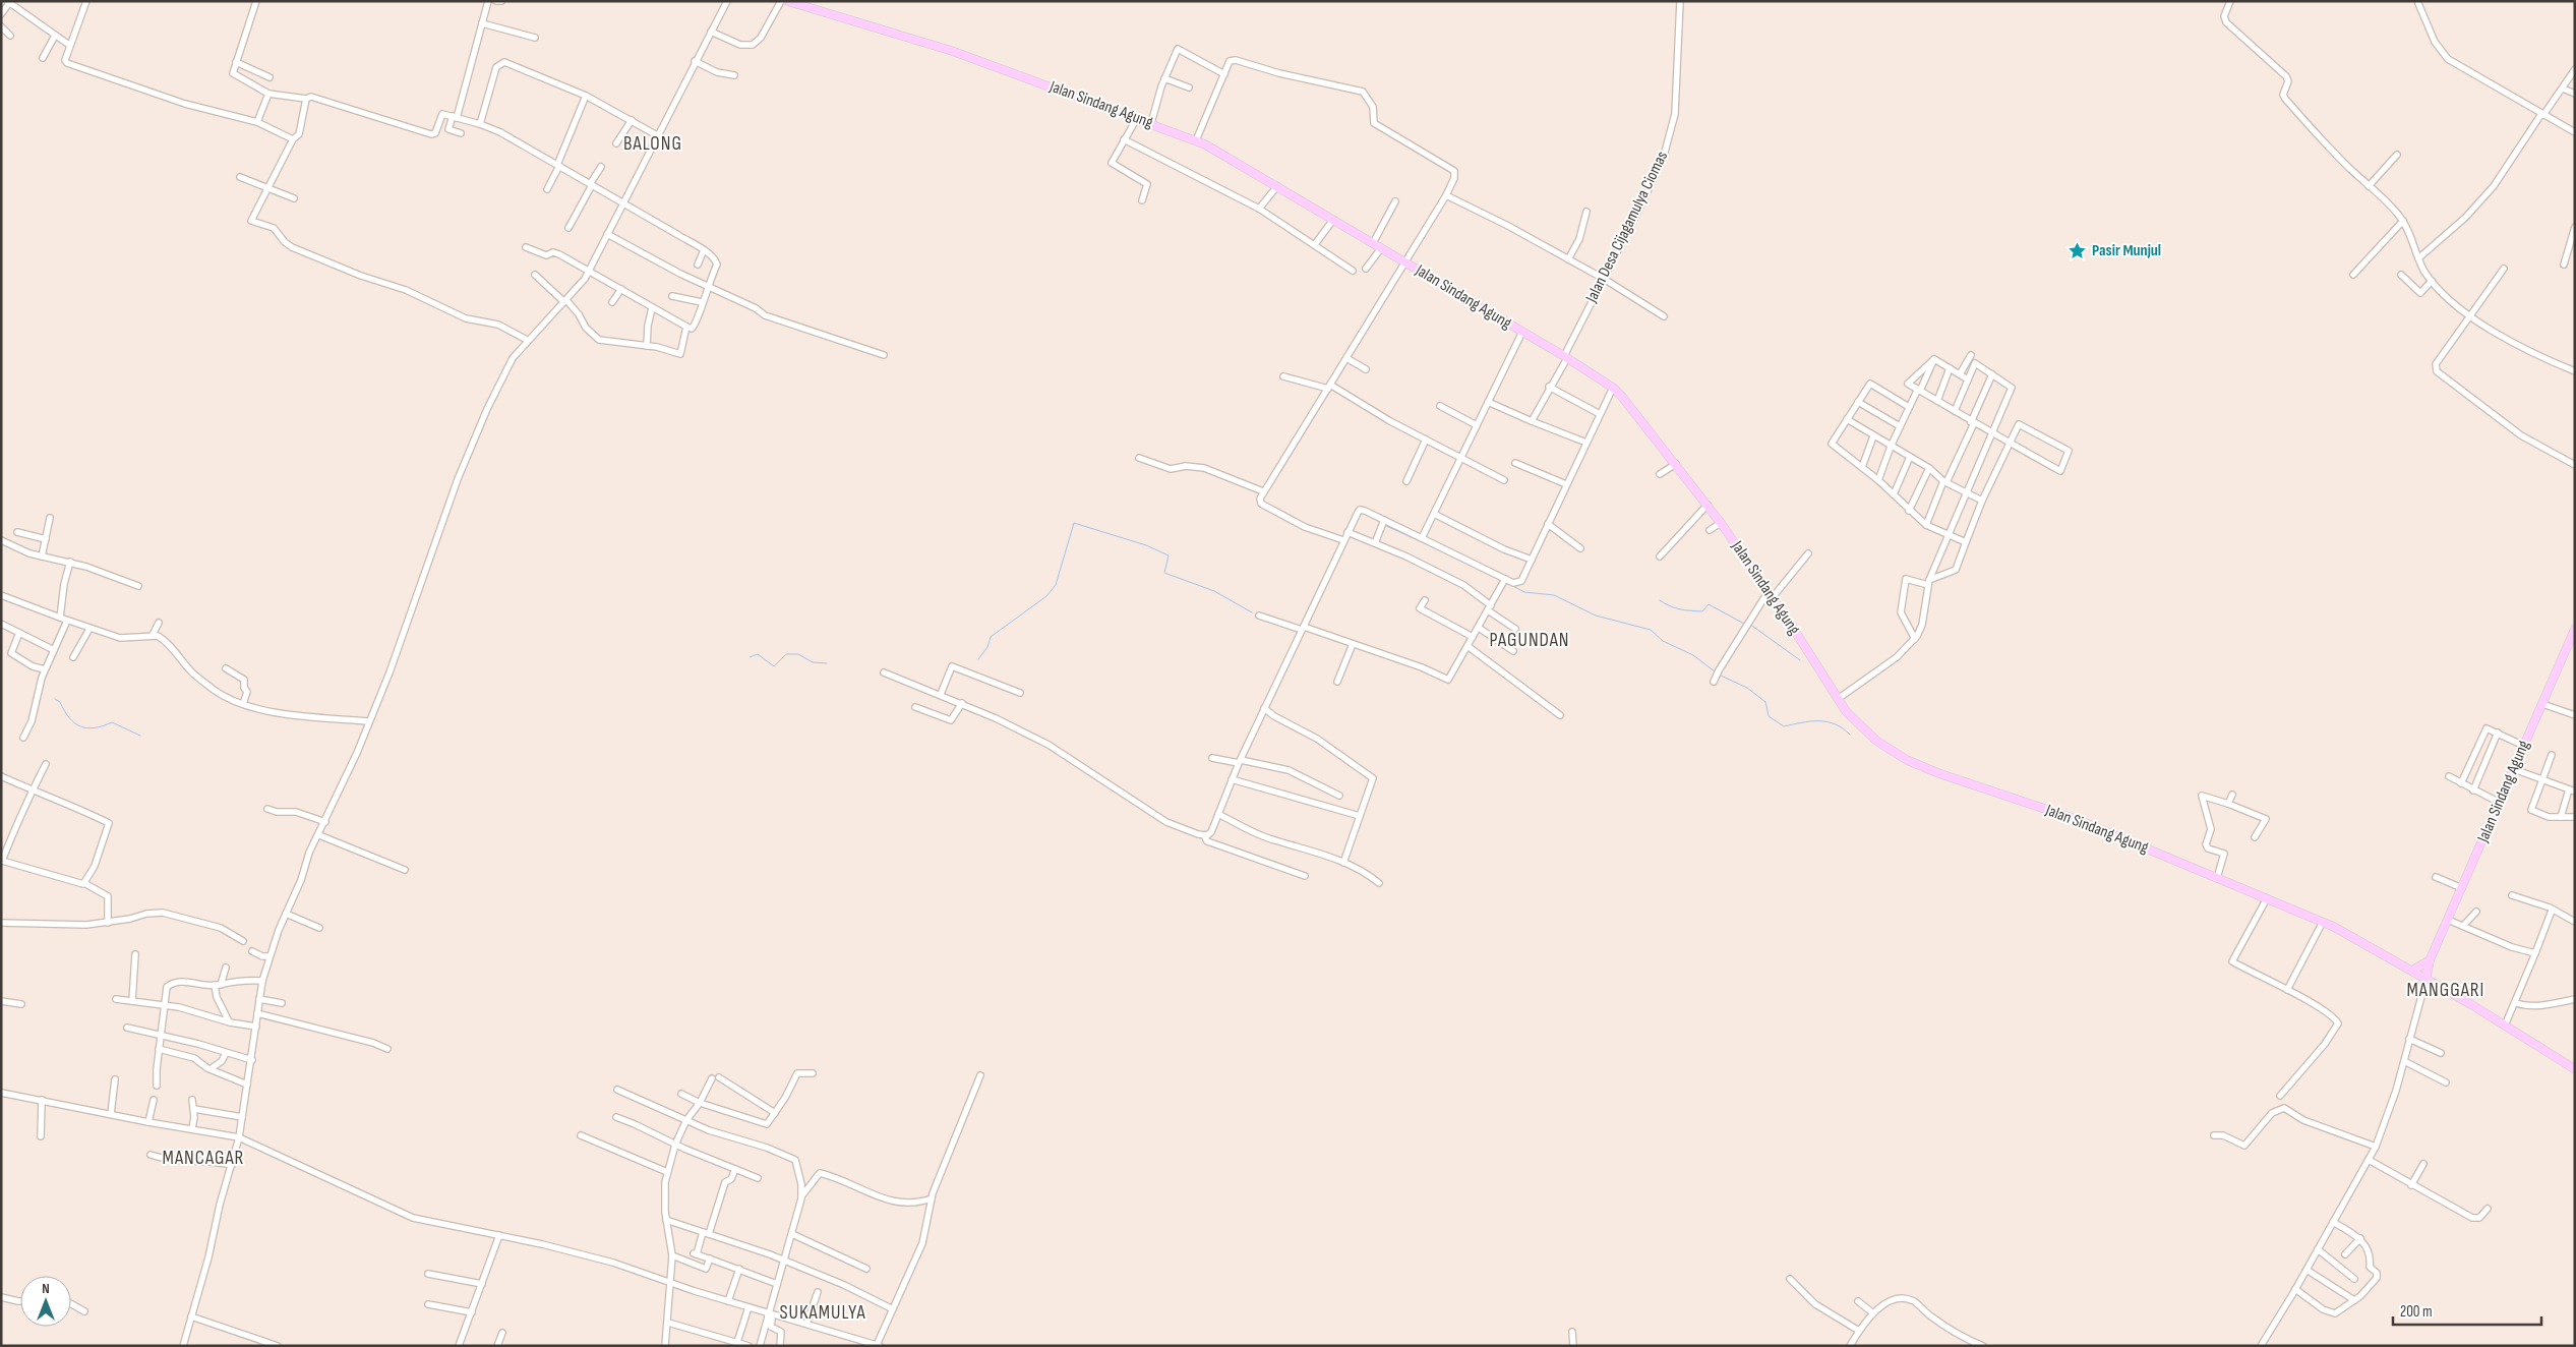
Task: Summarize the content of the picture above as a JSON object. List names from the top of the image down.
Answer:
{
  "streets": {
    "main road": ["Jalan Sindang Agung"],
    "street": ["Jalan Desa Cijagamulya Ciomas"]
  },
  "crossings": [
    ["Jalan Sindang Agung", "Jalan Desa Cijagamulya Ciomas"]
  ],
  "districts": [
    "BALONG",
    "PAGUNDAN",
    "MANGGARI",
    "MANCAGAR",
    "SUKAMULYA"
  ],
  "places": {
    "place": ["Pasir Munjul"]
  },
  "scale_bar": "200 m",
  "north": "top"
}
